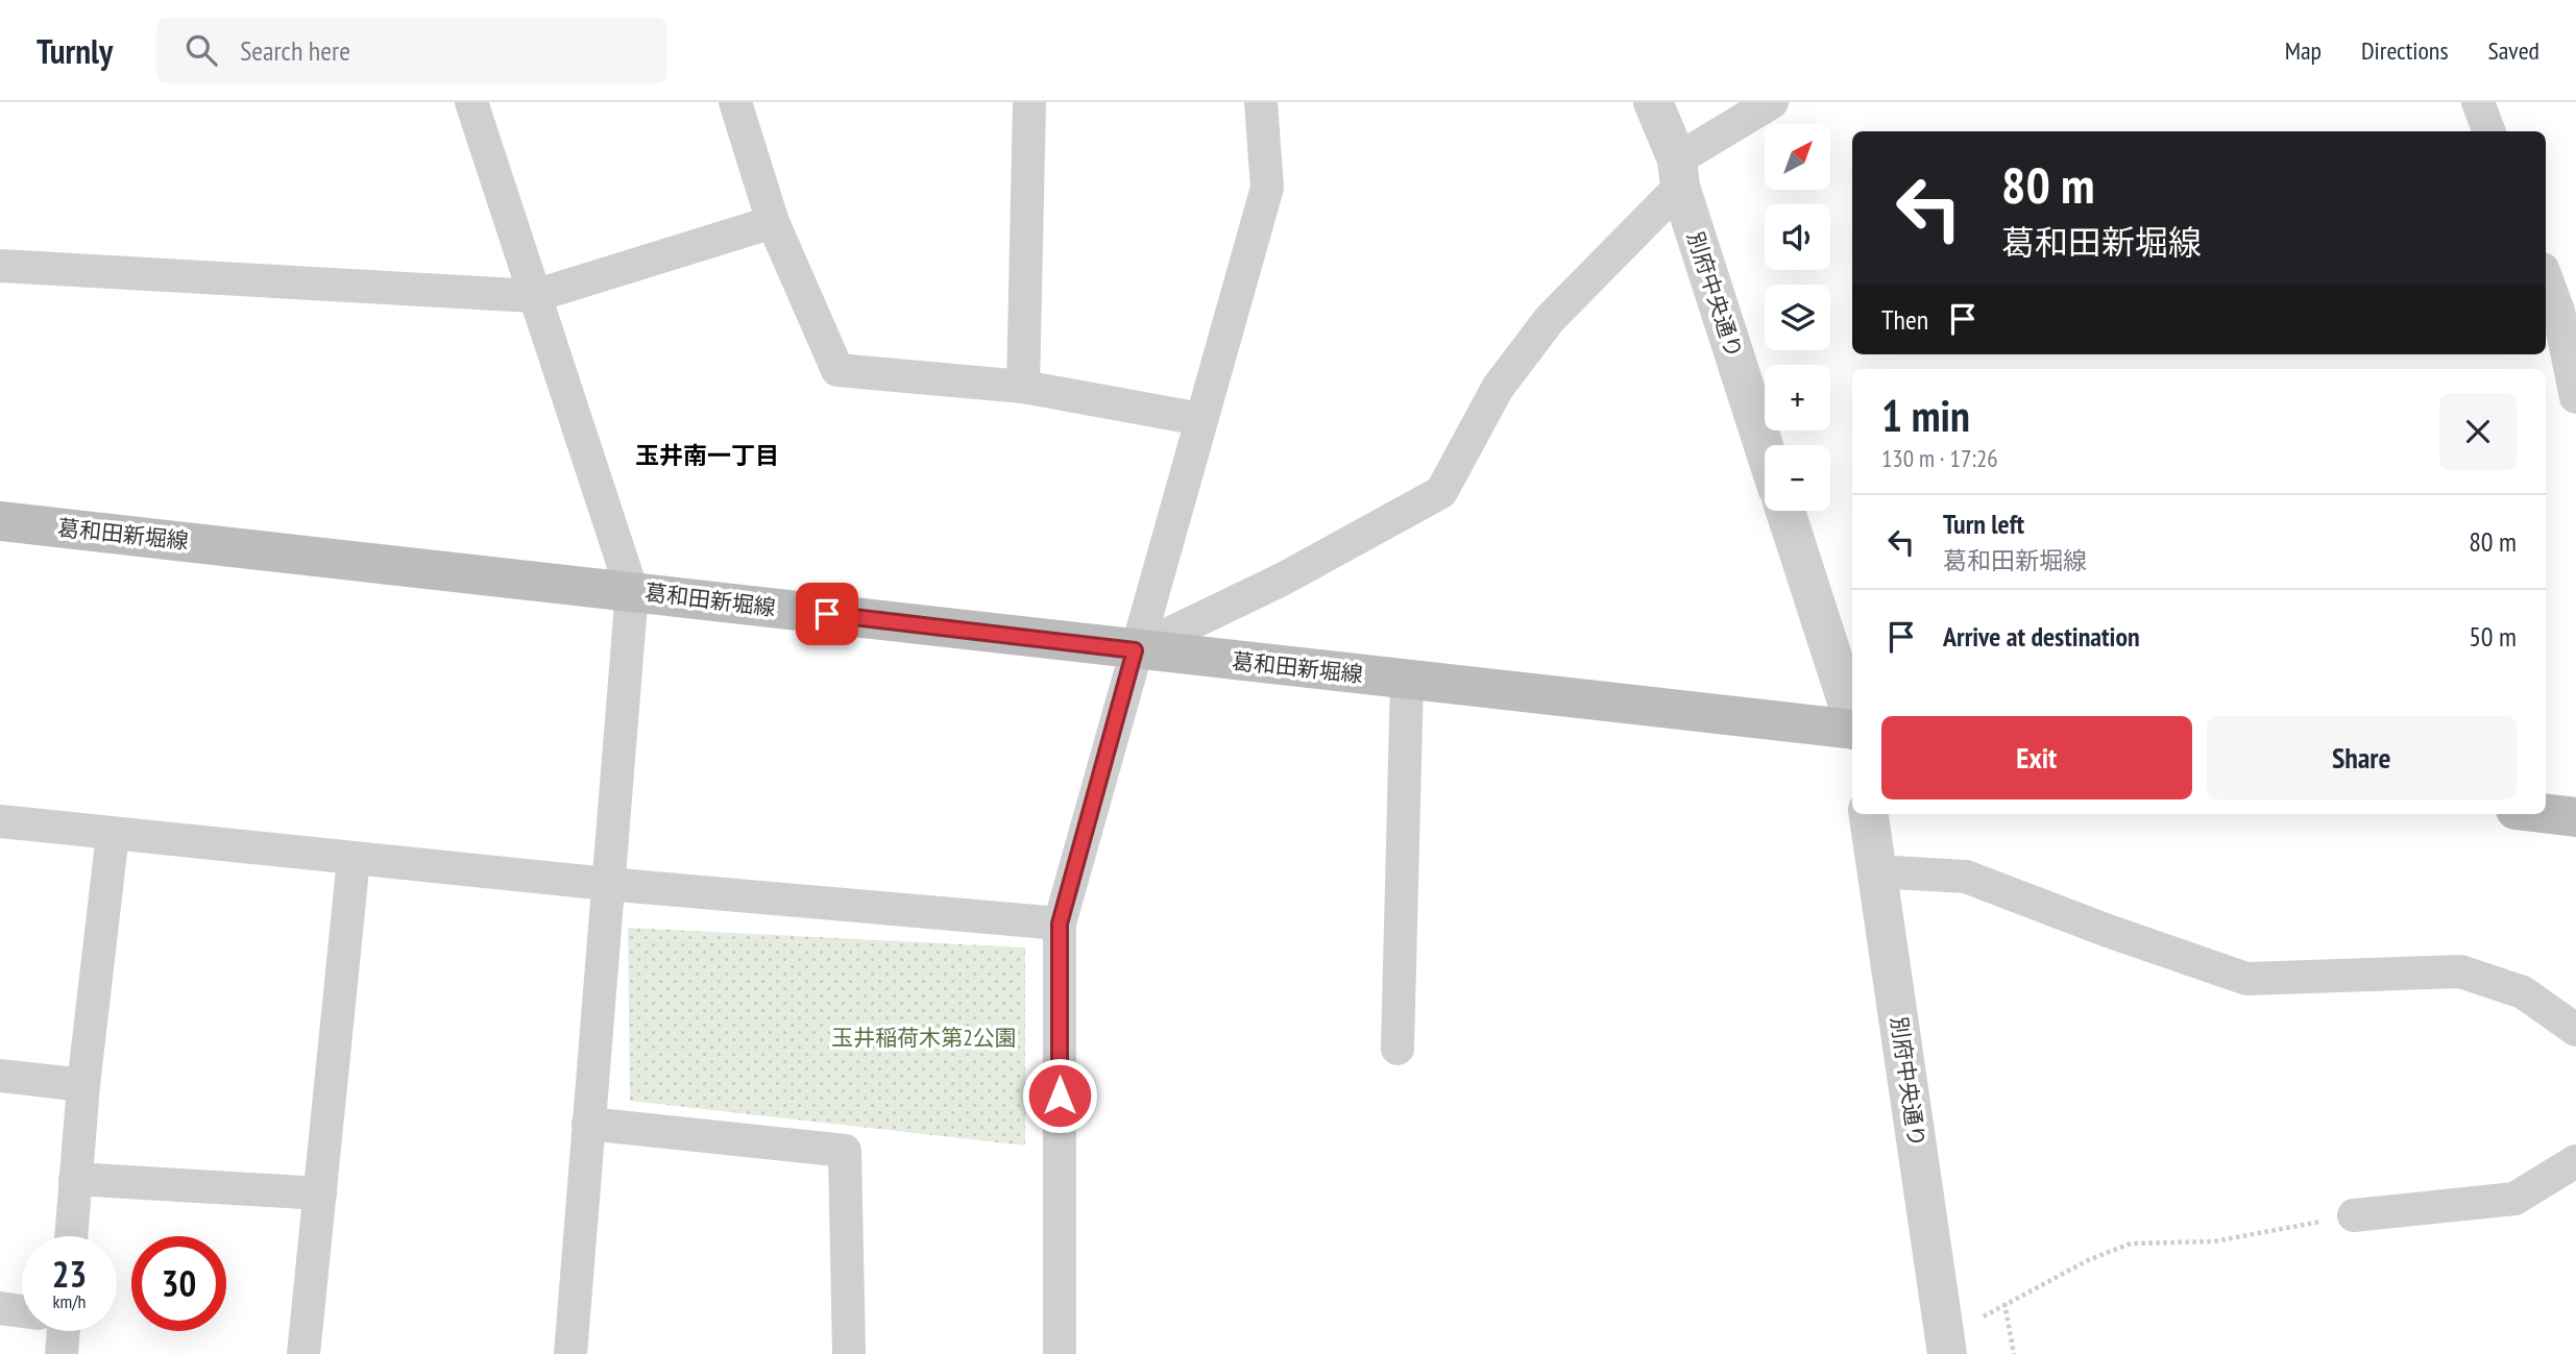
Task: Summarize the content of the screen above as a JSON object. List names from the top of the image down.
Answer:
{
  "streets": {
    "main road": ["葛和田新堀線"],
    "street": ["別府中央通り"]
  },
  "districts": ["玉井南一丁目"],
  "parks": ["玉井稲荷木第2公園"],
  "north": "top right",
  "page": {
    "header": "Turnly",
    "search": "Search here",
    "nav": ["Map", "Directions", "Saved"],
    "map_buttons": ["+", "−"],
    "turn": ["80 m", "葛和田新堀線"],
    "then": "Then",
    "heading": ["1 min", "130 m · 17:26"],
    "list": [
      {
        "name": "Turn left",
        "note": "葛和田新堀線",
        "value": "80 m"
      },
      {
        "name": "Arrive at destination",
        "value": "50 m"
      }
    ],
    "buttons": ["Exit", "Share"],
    "speed": "23 km/h",
    "limit": "30"
  }
}
